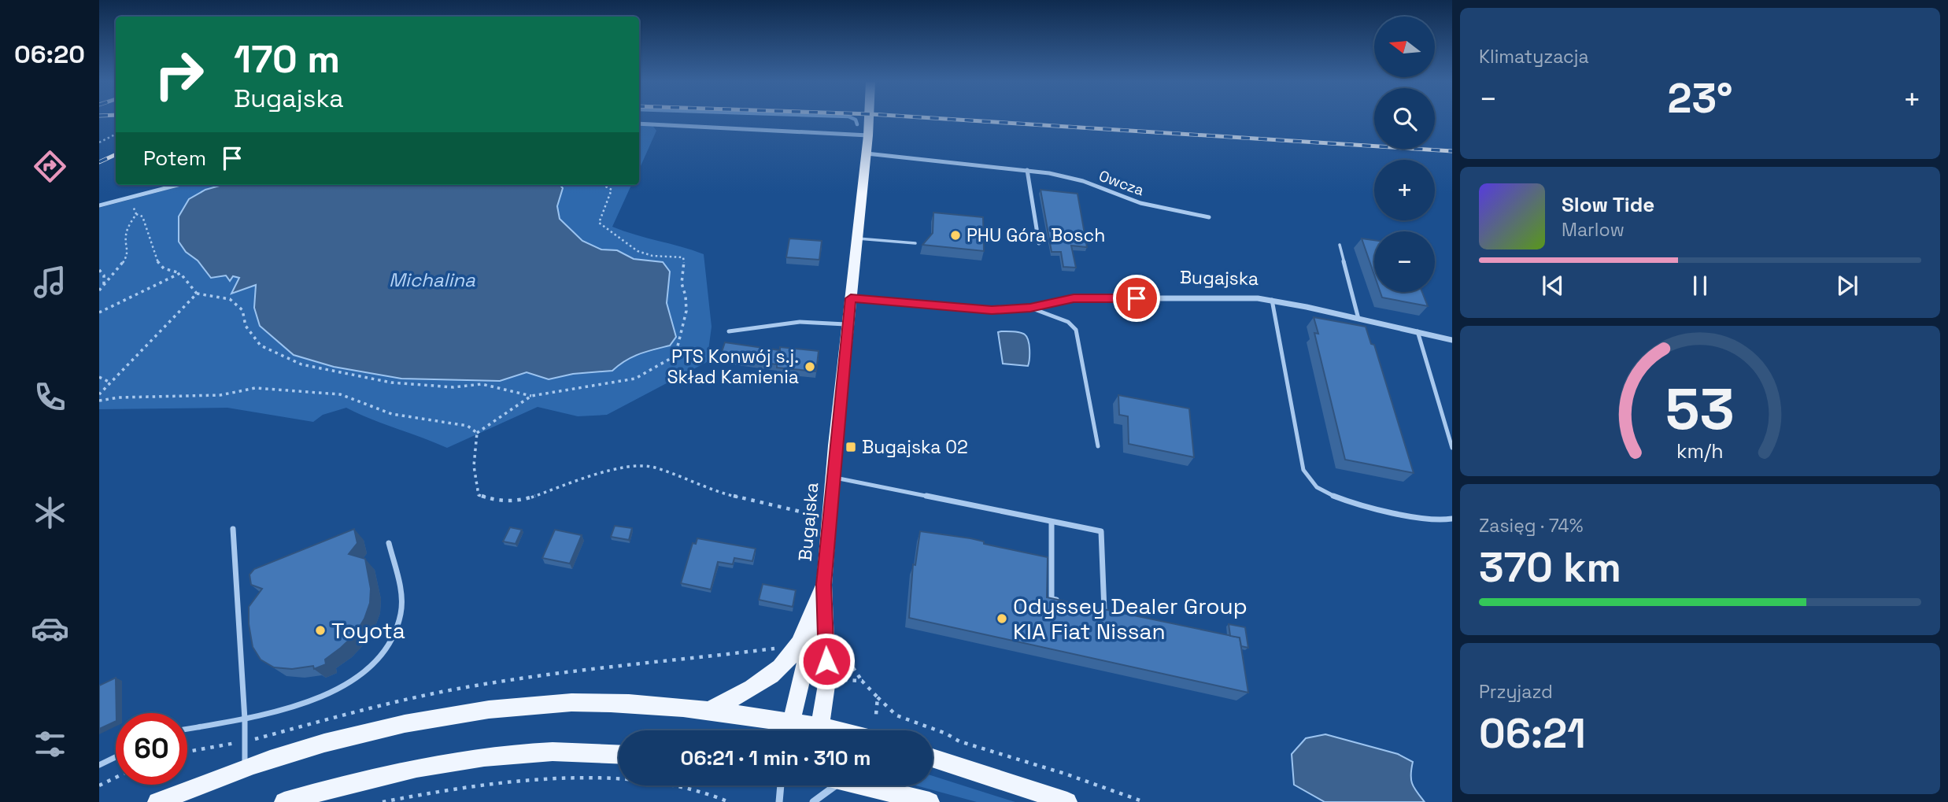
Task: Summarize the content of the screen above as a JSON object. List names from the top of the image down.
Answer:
{
  "streets": {
    "main road": ["Bugajska"],
    "street": ["Owcza"]
  },
  "crossings": [
    ["Owcza", "Bugajska"]
  ],
  "water": ["Michalina"],
  "places": {
    "other": [
      "PHU Góra Bosch",
      "PTS Konwój s.j. Skład Kamienia",
      "Odyssey Dealer Group KIA Fiat Nissan",
      "Toyota"
    ],
    "transit": ["Bugajska 02"]
  },
  "north": "left",
  "page": {
    "tabs": "06:20",
    "tile": [
      "Klimatyzacja",
      ["Zasięg · 74%", "370 km"],
      ["Przyjazd", "06:21"]
    ],
    "map_buttons": ["+", "−"],
    "turn": ["170 m", "Bugajska"],
    "heat": ["−", "23°", "+"],
    "then": "Potem",
    "song": ["Slow Tide", "Marlow"],
    "limit": "60",
    "trip": "06:21 · 1 min · 310 m",
    "gauge": ["53", "km/h"]
  }
}
